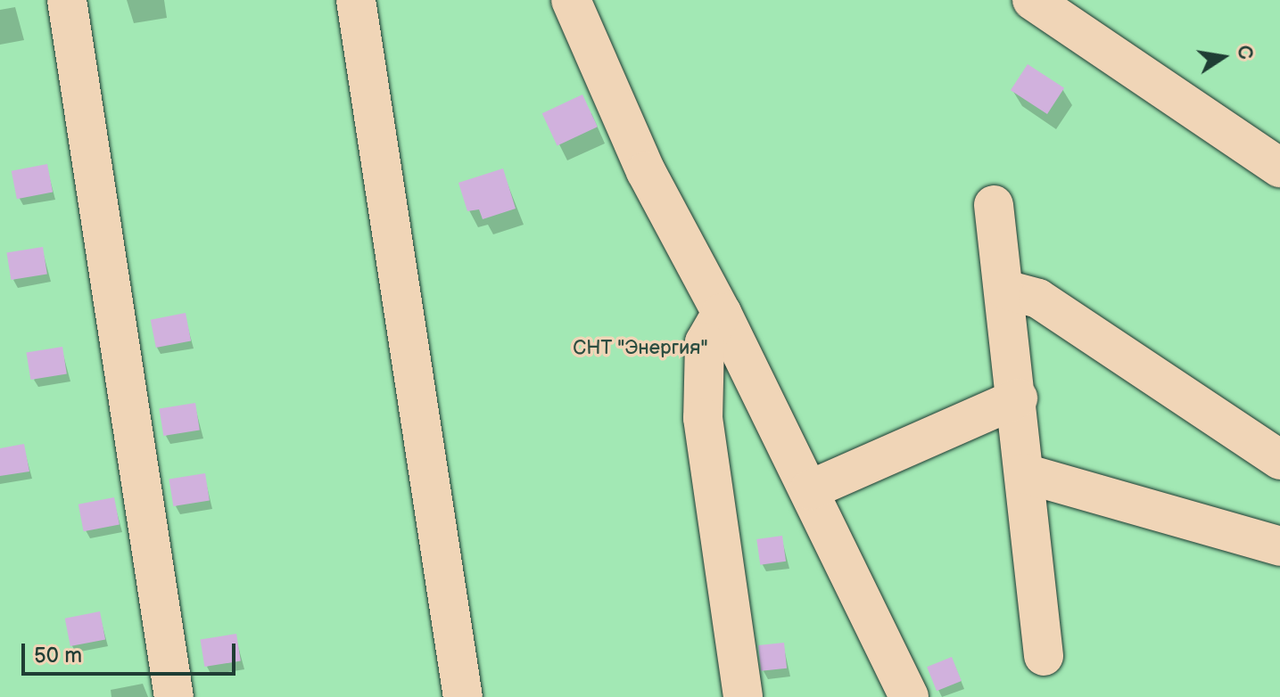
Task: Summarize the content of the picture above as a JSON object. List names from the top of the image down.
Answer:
{
  "parks": ["СНТ \"Энергия\""],
  "scale_bar": "50 m",
  "north": "right"
}
